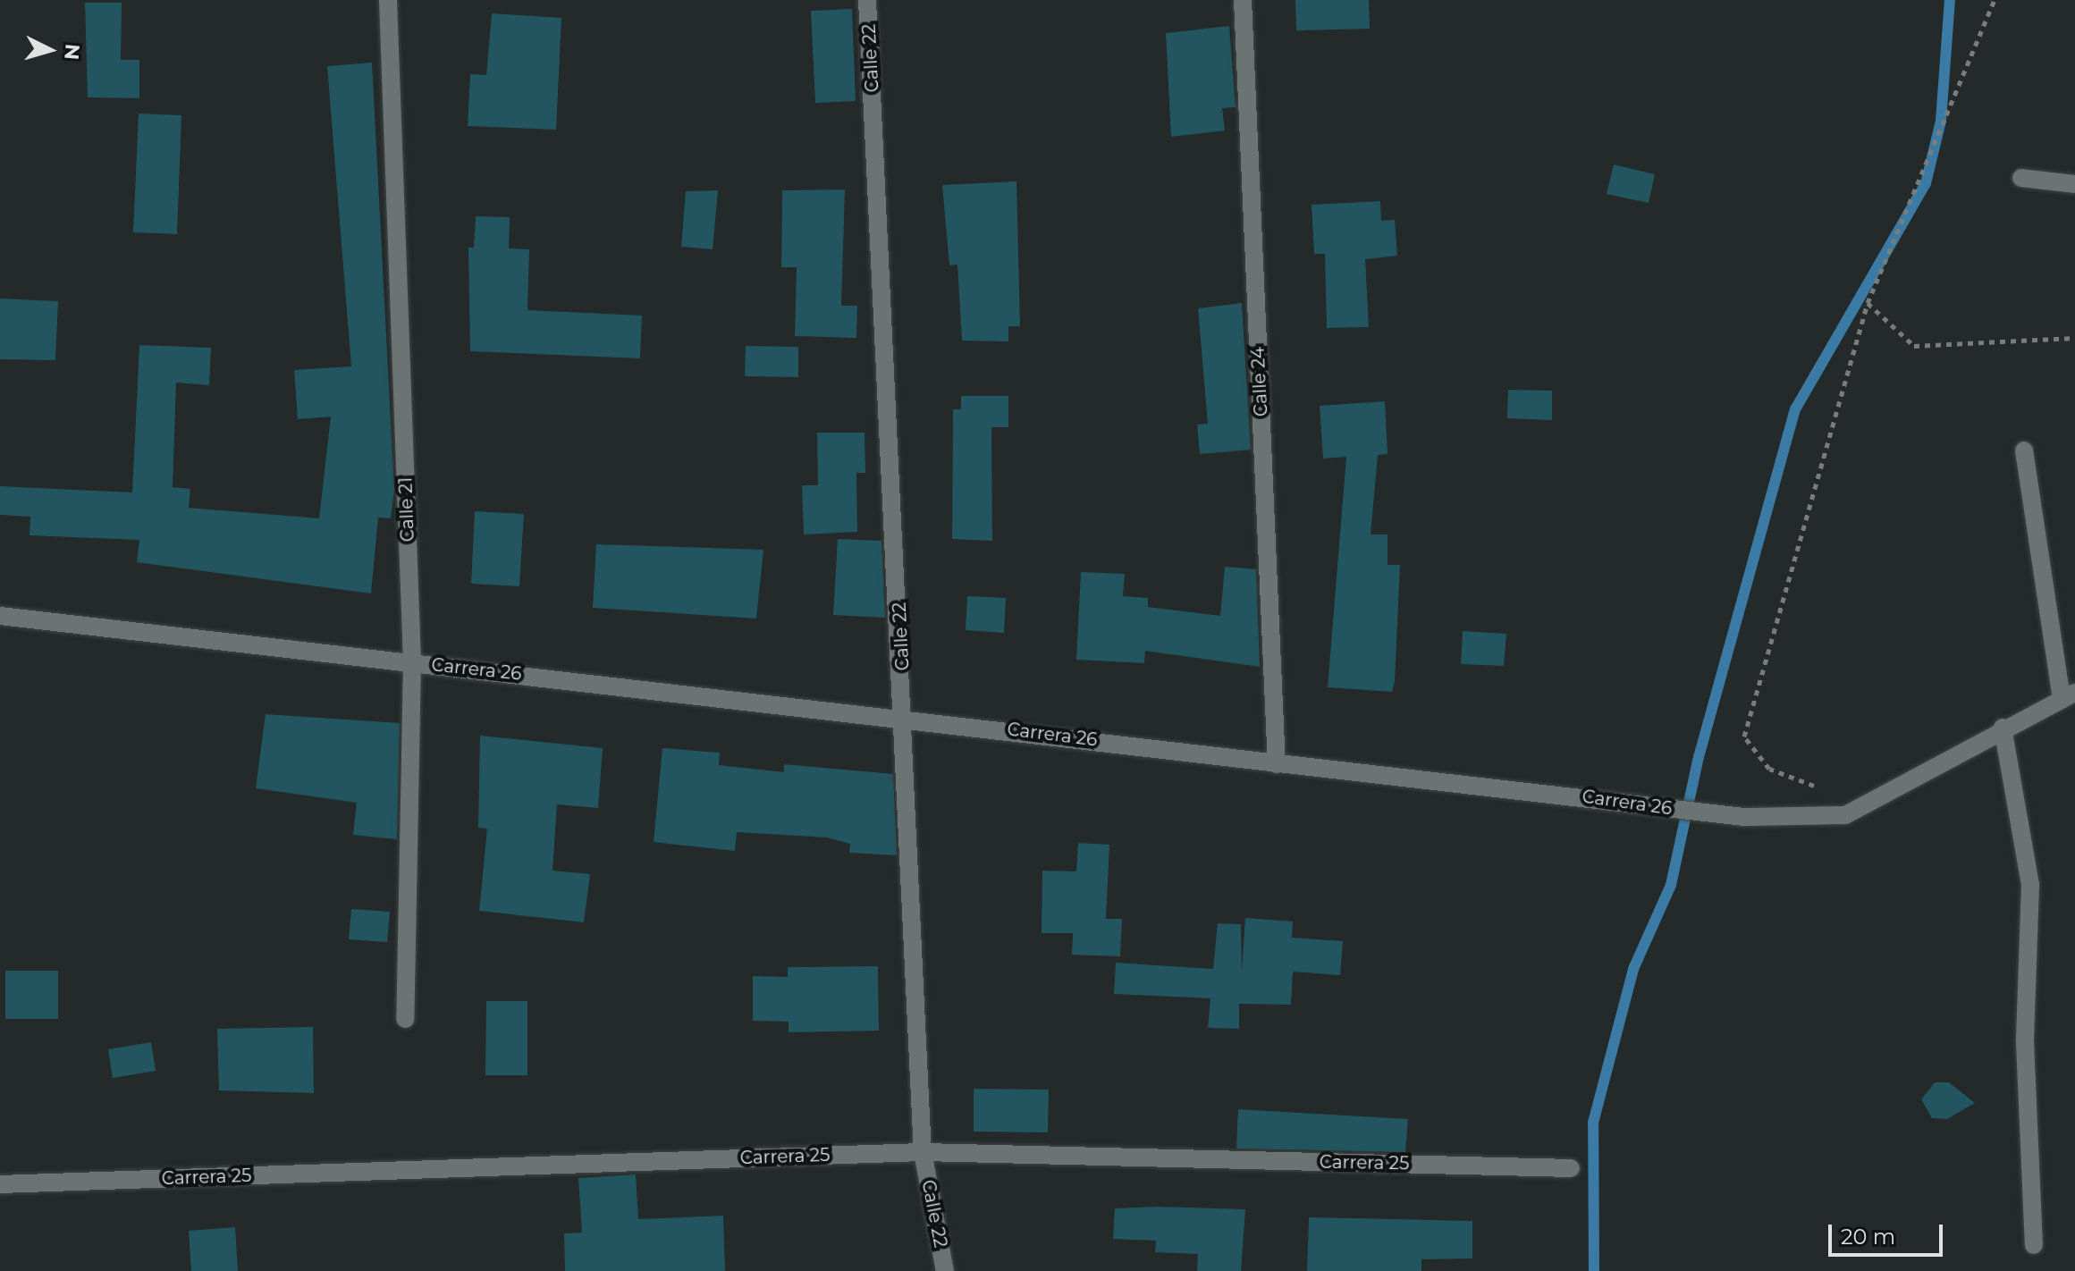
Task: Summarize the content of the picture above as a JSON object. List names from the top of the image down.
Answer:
{
  "streets": {
    "street": [
      "Calle 22",
      "Calle 24",
      "Calle 21",
      "Carrera 26",
      "Carrera 25"
    ]
  },
  "crossings": [
    ["Calle 22", "Carrera 26"],
    ["Calle 22", "Carrera 25"],
    ["Calle 24", "Carrera 26"],
    ["Calle 21", "Carrera 26"]
  ],
  "scale_bar": "20 m",
  "north": "right"
}
